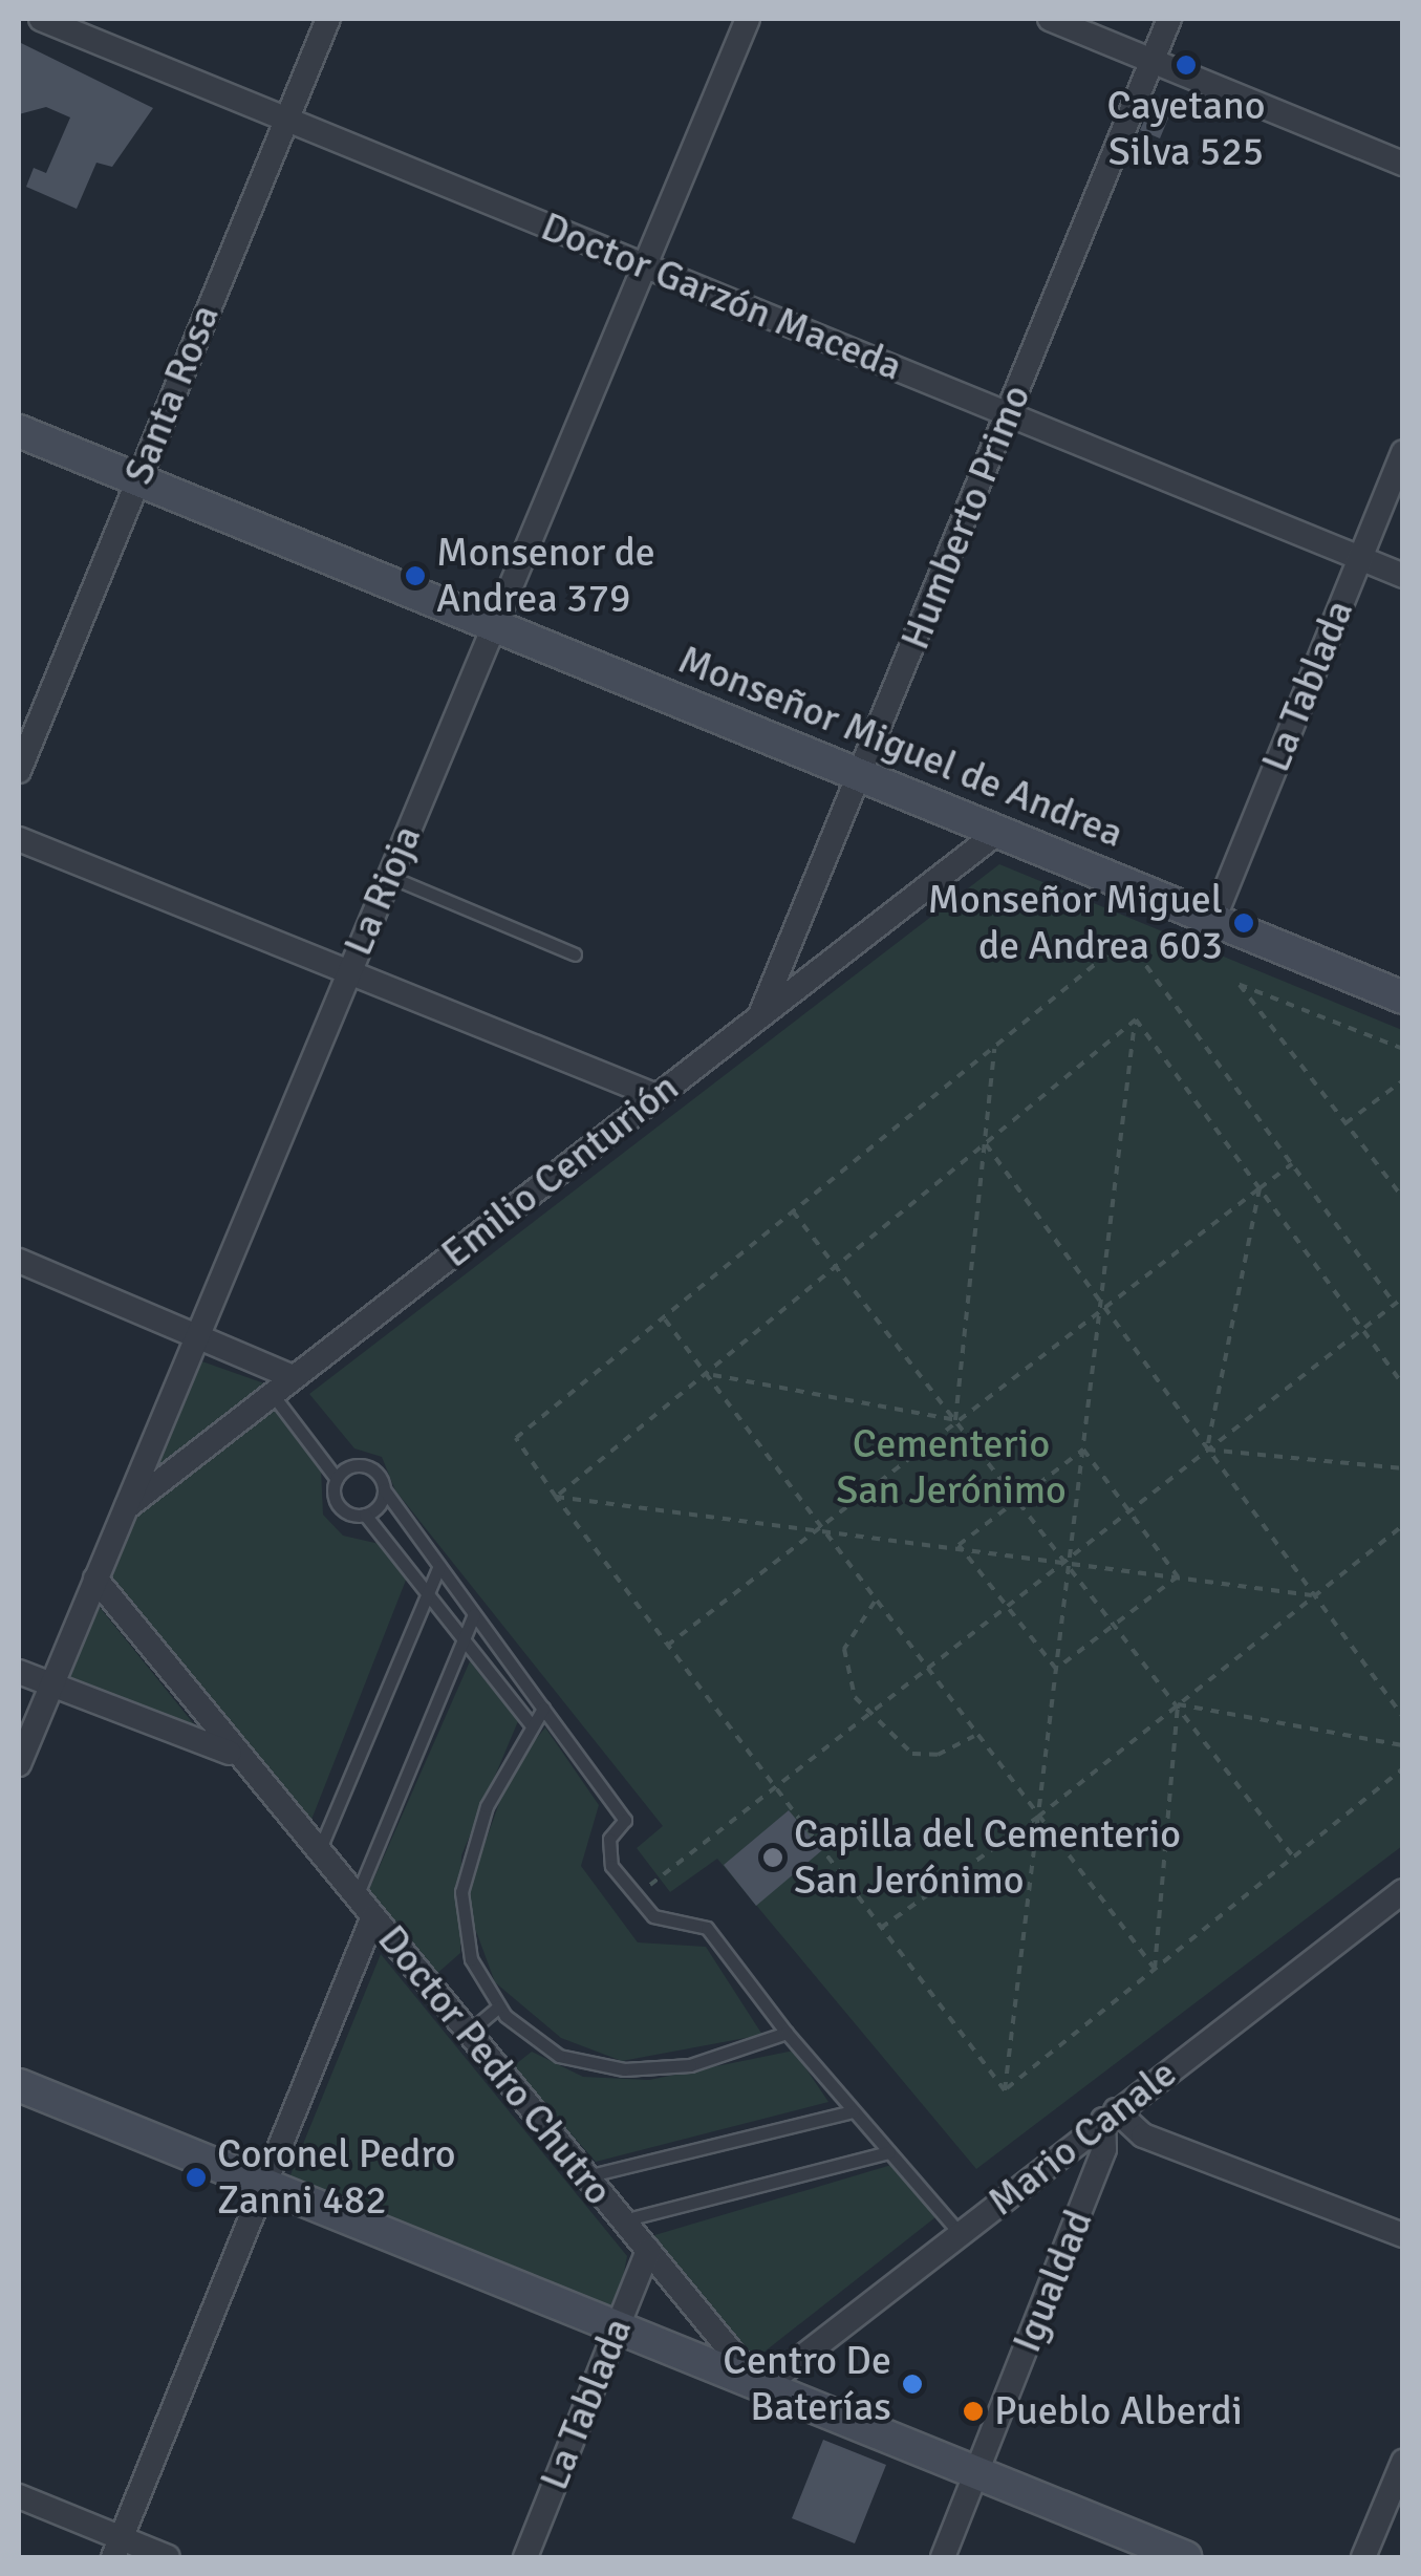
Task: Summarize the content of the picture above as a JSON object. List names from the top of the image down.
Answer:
{
  "streets": {
    "main road": ["Monseñor Miguel de Andrea"],
    "street": [
      "Doctor Garzón Maceda",
      "Santa Rosa",
      "Humberto Primo",
      "La Tablada",
      "La Rioja",
      "Emilio Centurión",
      "Doctor Pedro Chutro",
      "Mario Canale",
      "Igualdad"
    ]
  },
  "crossings": [
    ["Doctor Garzón Maceda", "Santa Rosa"],
    ["Doctor Garzón Maceda", "Humberto Primo"],
    ["Doctor Garzón Maceda", "La Tablada"],
    ["Doctor Garzón Maceda", "La Rioja"],
    ["Santa Rosa", "Monseñor Miguel de Andrea"],
    ["Humberto Primo", "Monseñor Miguel de Andrea"],
    ["Humberto Primo", "Emilio Centurión"],
    ["La Tablada", "Monseñor Miguel de Andrea"],
    ["La Tablada", "Doctor Pedro Chutro"],
    ["Monseñor Miguel de Andrea", "La Rioja"],
    ["Monseñor Miguel de Andrea", "Emilio Centurión"],
    ["La Rioja", "Emilio Centurión"],
    ["La Rioja", "Doctor Pedro Chutro"],
    ["Doctor Pedro Chutro", "Mario Canale"],
    ["Mario Canale", "Igualdad"]
  ],
  "parks": ["Cementerio San Jerónimo"],
  "places": [
    "Cayetano Silva 525",
    "Monsenor de Andrea 379",
    "Monseñor Miguel de Andrea 603",
    "Capilla del Cementerio San Jerónimo",
    "Coronel Pedro Zanni 482",
    "Centro De Baterías",
    "Pueblo Alberdi"
  ]
}
